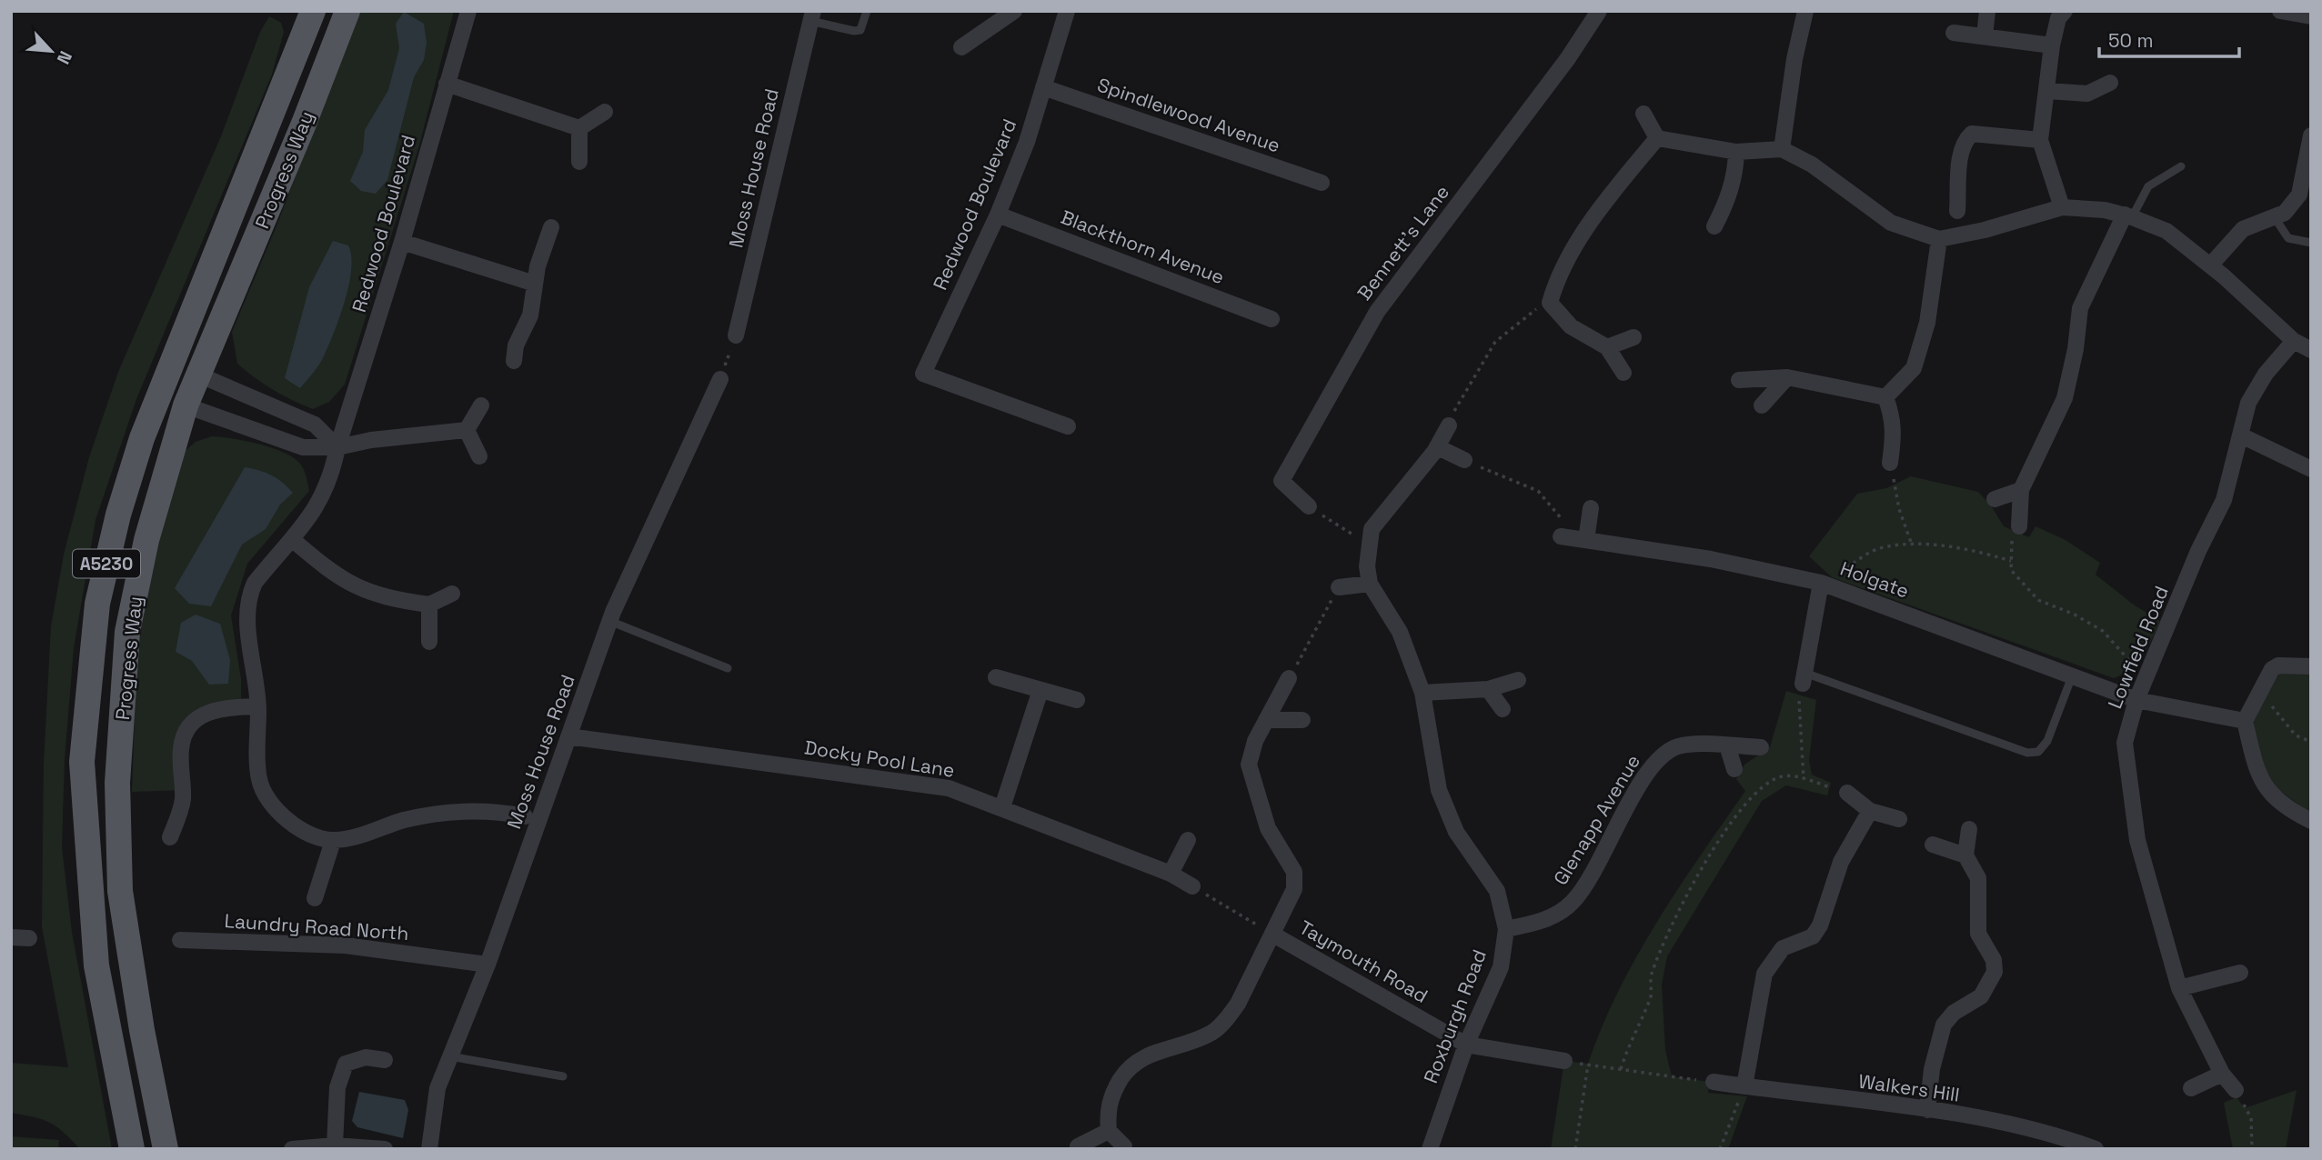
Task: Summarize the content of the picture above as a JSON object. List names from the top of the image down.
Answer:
{
  "streets": {
    "main road": ["Progress Way", "A5230"],
    "street": [
      "Spindlewood Avenue",
      "Moss House Road",
      "Redwood Boulevard",
      "Bennett's Lane",
      "Blackthorn Avenue",
      "Holgate",
      "Lowfield Road",
      "Docky Pool Lane",
      "Glenapp Avenue",
      "Laundry Road North",
      "Taymouth Road",
      "Roxburgh Road",
      "Walkers Hill"
    ]
  },
  "crossings": [
    ["Spindlewood Avenue", "Redwood Boulevard"],
    ["Moss House Road", "Docky Pool Lane"],
    ["Moss House Road", "Laundry Road North"],
    ["Redwood Boulevard", "Blackthorn Avenue"],
    ["Holgate", "Lowfield Road"],
    ["Glenapp Avenue", "Roxburgh Road"],
    ["Taymouth Road", "Roxburgh Road"]
  ],
  "scale_bar": "50 m",
  "north": "bottom right"
}
